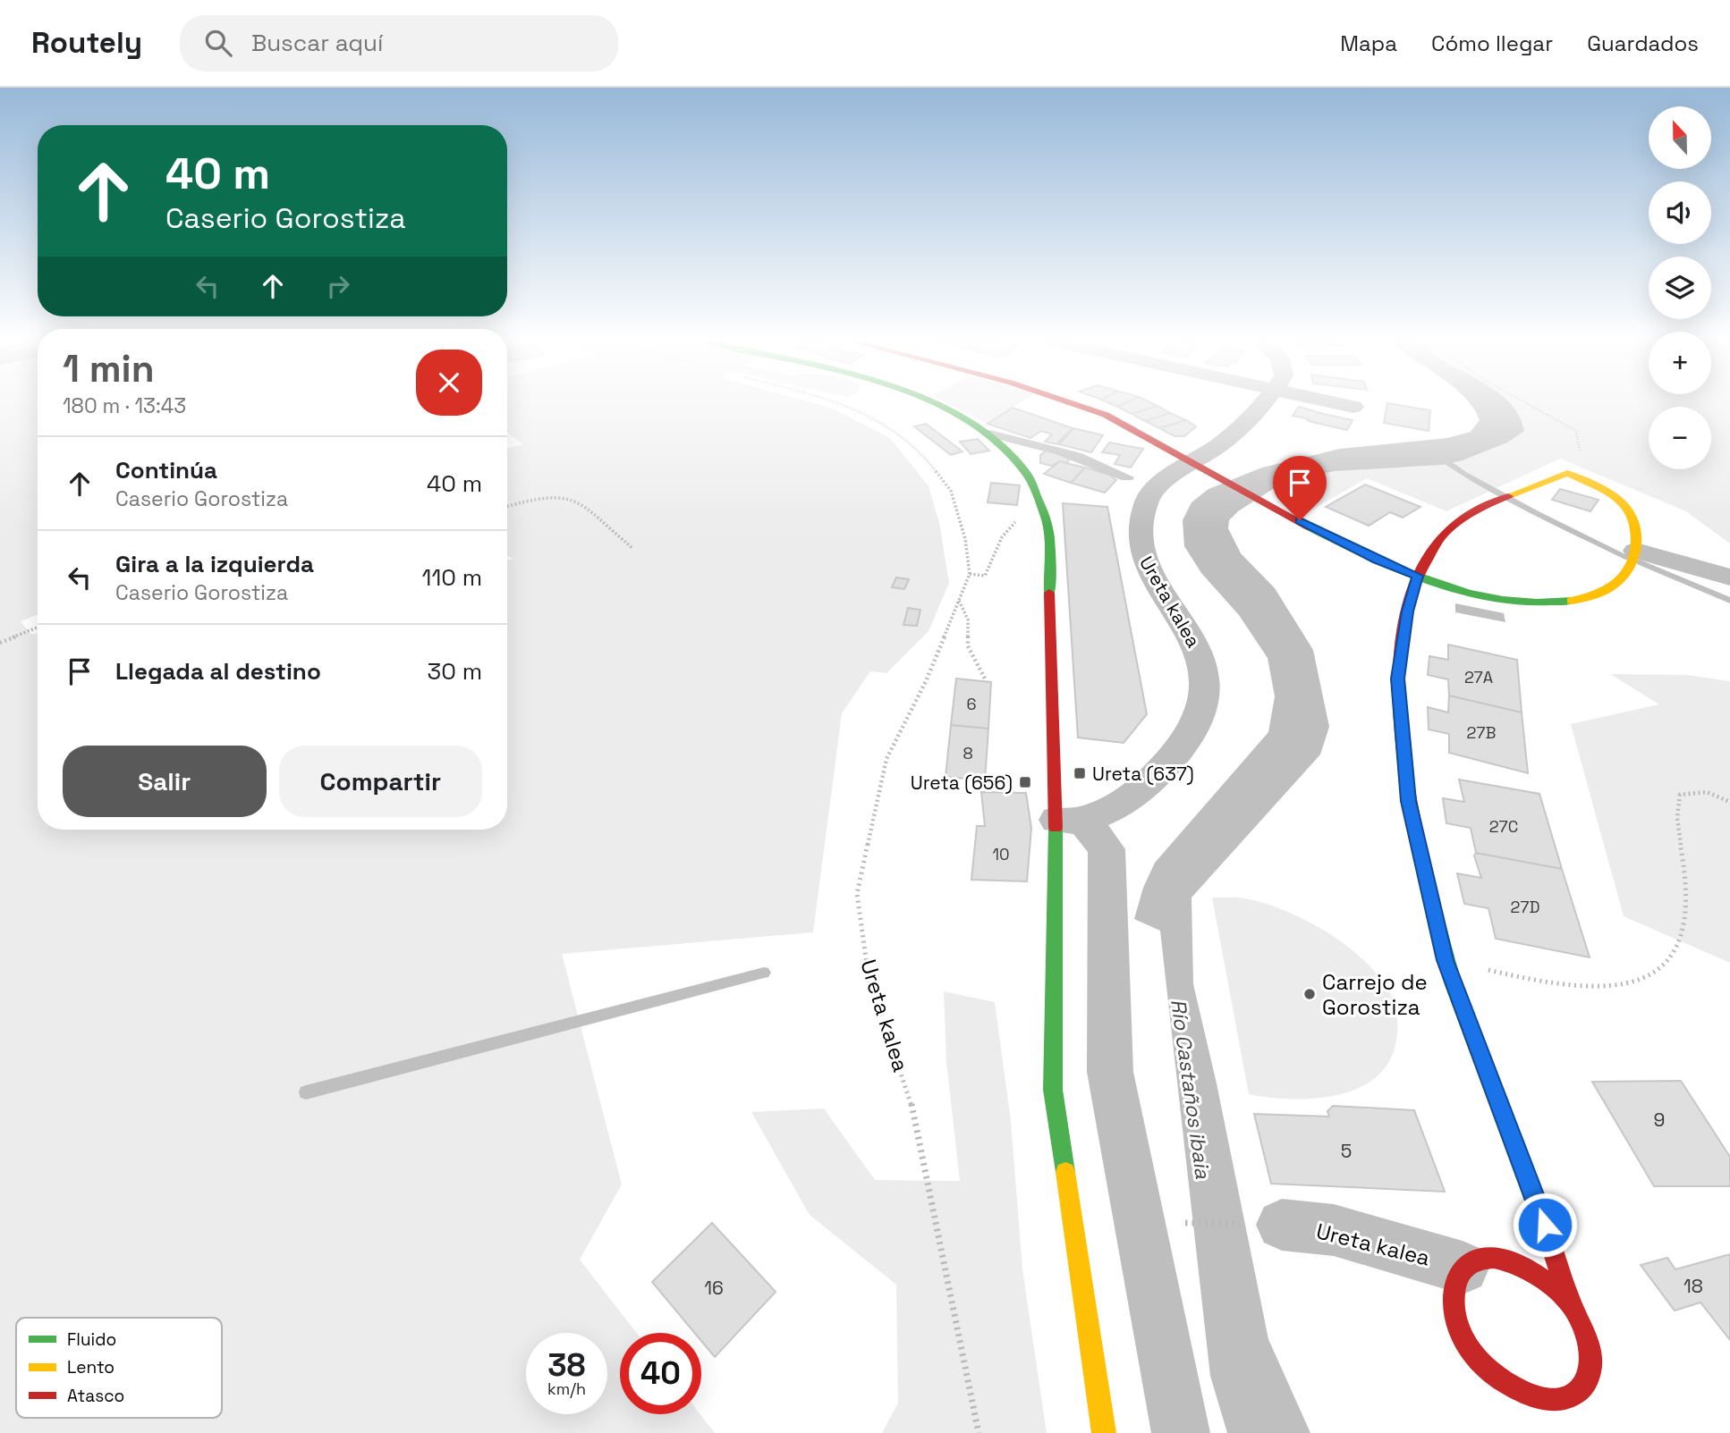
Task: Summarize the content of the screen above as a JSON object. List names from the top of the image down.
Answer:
{
  "streets": {
    "street": ["Ureta kalea"]
  },
  "water": ["Río Castaños ibaia"],
  "places": {
    "transit": ["Ureta (637)", "Ureta (656)"],
    "other": ["Carrejo de Gorostiza"]
  },
  "house_numbers": [
    "27A",
    "6",
    "27B",
    "8",
    "27C",
    "10",
    "27D",
    "9",
    "5",
    "18",
    "16"
  ],
  "legend": ["Fluido", "Lento", "Atasco"],
  "north": "top",
  "page": {
    "header": "Routely",
    "search": "Buscar aquí",
    "nav": ["Mapa", "Cómo llegar", "Guardados"],
    "map_buttons": ["+", "−"],
    "turn": ["40 m", "Caserio Gorostiza"],
    "heading": ["1 min", "180 m · 13:43"],
    "list": [
      {
        "name": "Continúa",
        "note": "Caserio Gorostiza",
        "value": "40 m"
      },
      {
        "name": "Gira a la izquierda",
        "note": "Caserio Gorostiza",
        "value": "110 m"
      },
      {
        "name": "Llegada al destino",
        "value": "30 m"
      }
    ],
    "buttons": ["Salir", "Compartir"],
    "speed": "38 km/h",
    "limit": "40"
  }
}
